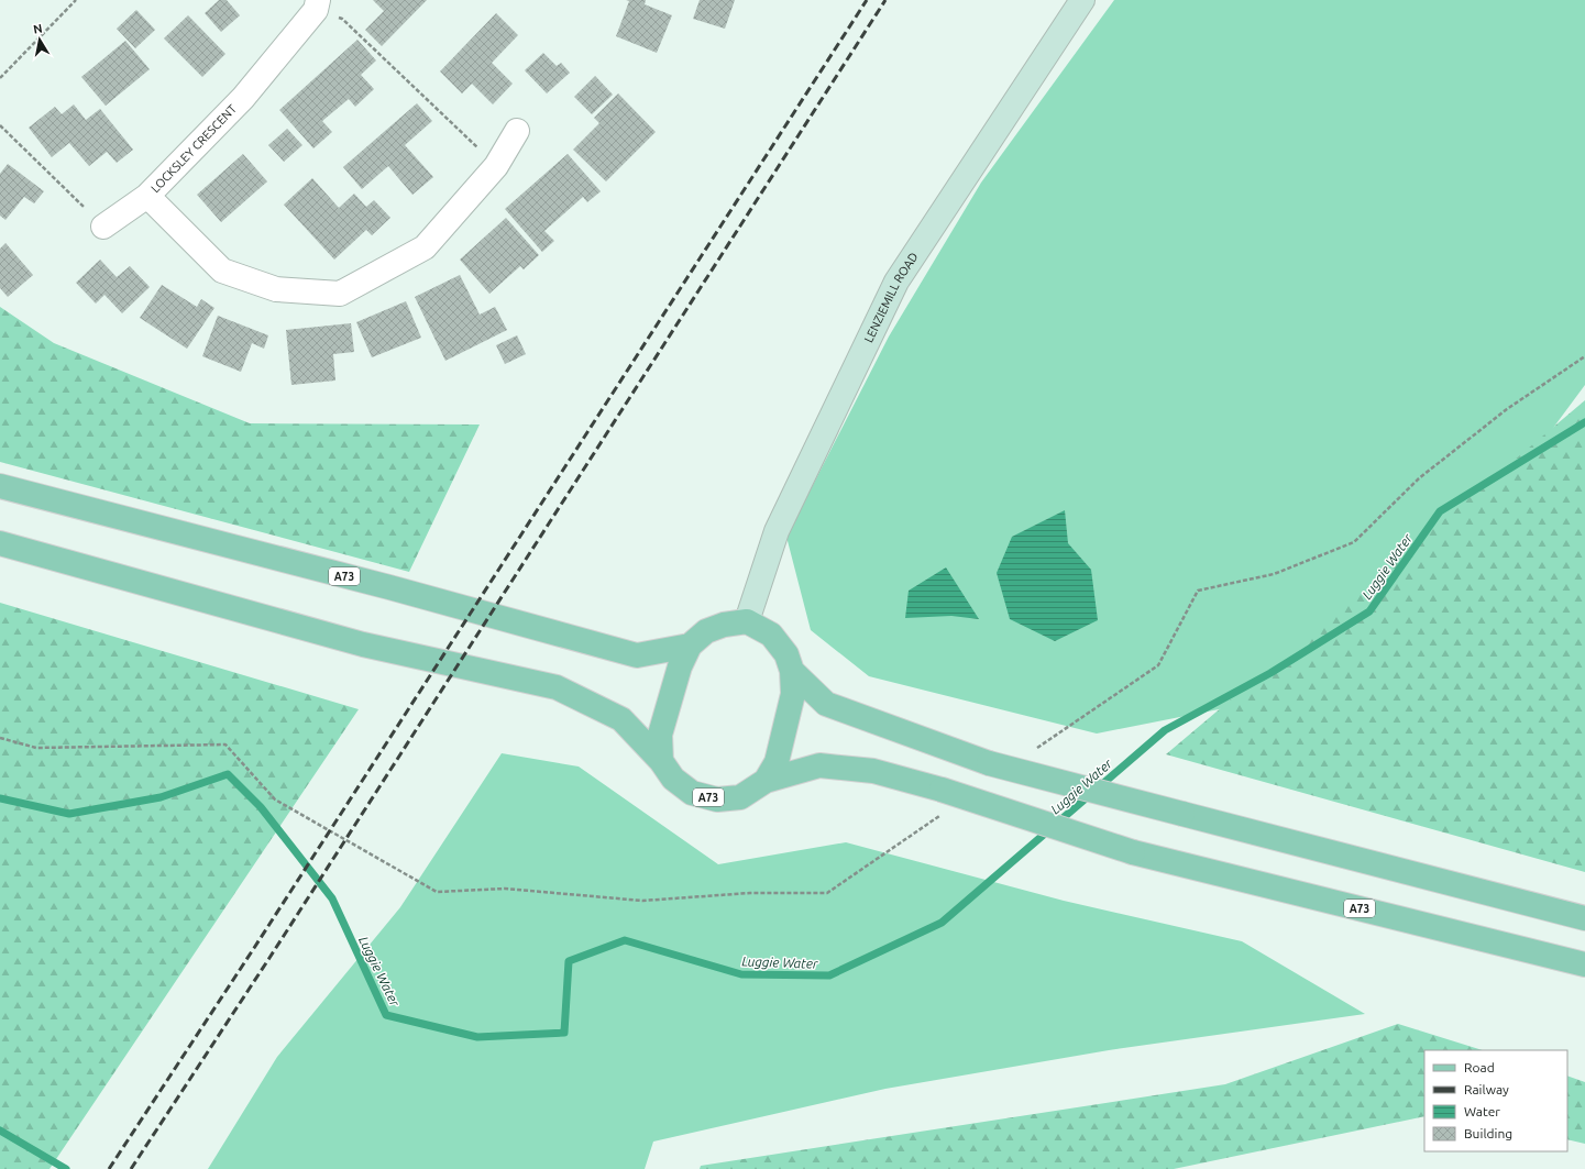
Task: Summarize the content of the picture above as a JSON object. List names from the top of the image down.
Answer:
{
  "streets": {
    "main road": ["LENZIEMILL ROAD", "A73"],
    "street": ["LOCKSLEY CRESCENT"]
  },
  "crossings": [
    ["LENZIEMILL ROAD", "A73"]
  ],
  "water": ["Luggie Water"],
  "legend": [
    "Road",
    "Railway",
    "Water",
    "Building"
  ],
  "north": "top"
}
